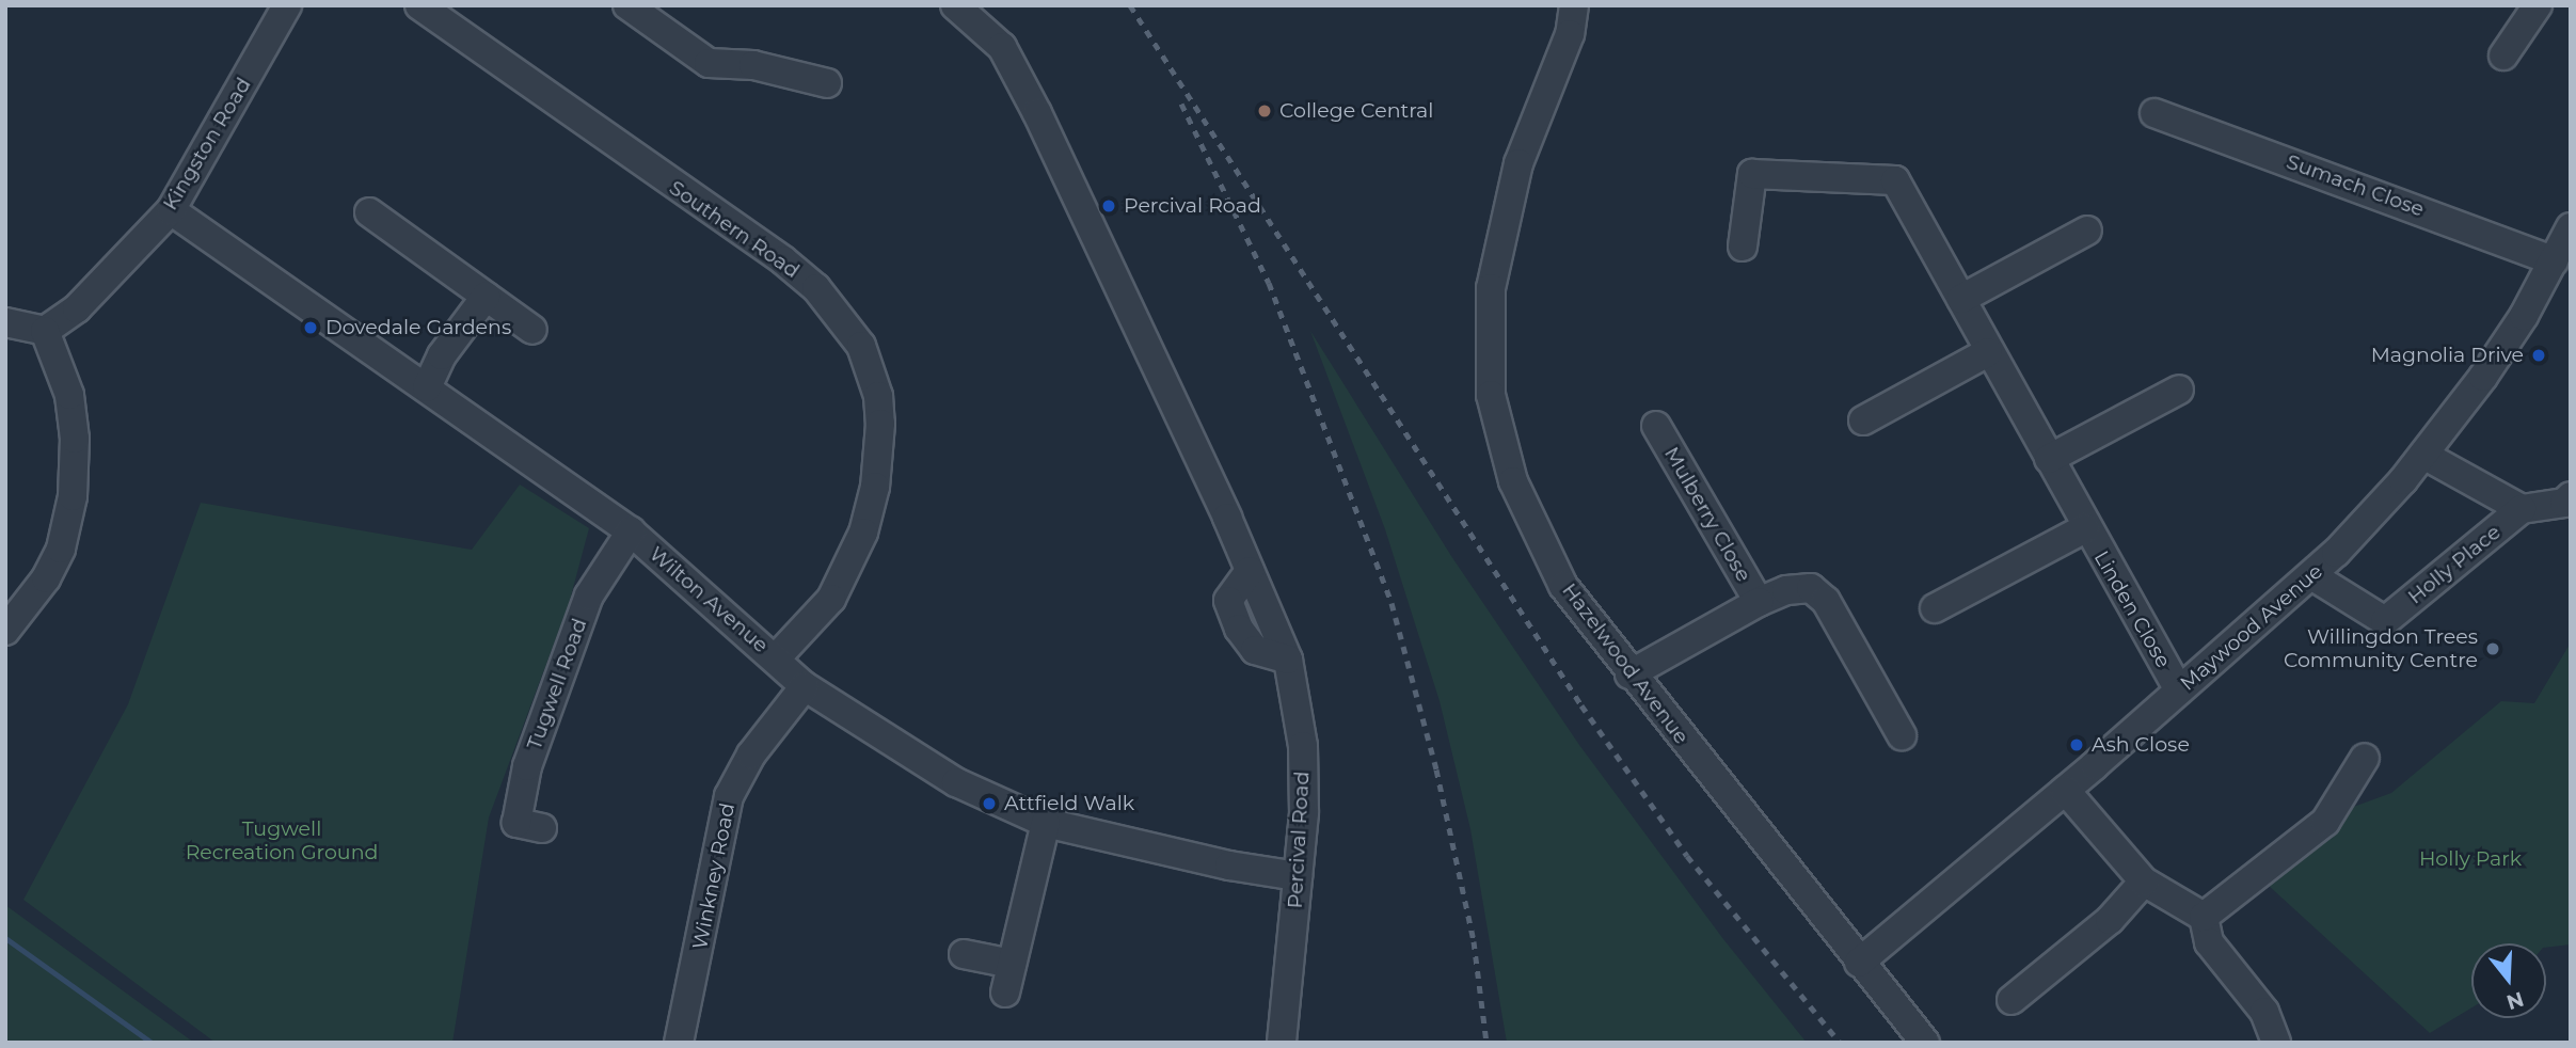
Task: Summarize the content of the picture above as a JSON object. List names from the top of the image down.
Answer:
{
  "streets": {
    "street": [
      "Kingston Road",
      "Sumach Close",
      "Southern Road",
      "Mulberry Close",
      "Holly Place",
      "Wilton Avenue",
      "Linden Close",
      "Maywood Avenue",
      "Hazelwood Avenue",
      "Tugwell Road",
      "Percival Road",
      "Winkney Road"
    ]
  },
  "crossings": [
    ["Kingston Road", "Wilton Avenue"],
    ["Sumach Close", "Maywood Avenue"],
    ["Southern Road", "Wilton Avenue"],
    ["Mulberry Close", "Hazelwood Avenue"],
    ["Holly Place", "Maywood Avenue"],
    ["Wilton Avenue", "Tugwell Road"],
    ["Wilton Avenue", "Percival Road"],
    ["Wilton Avenue", "Winkney Road"],
    ["Linden Close", "Maywood Avenue"],
    ["Maywood Avenue", "Hazelwood Avenue"]
  ],
  "parks": ["Tugwell Recreation Ground", "Holly Park"],
  "places": [
    "College Central",
    "Percival Road",
    "Dovedale Gardens",
    "Magnolia Drive",
    "Willingdon Trees Community Centre",
    "Ash Close",
    "Attfield Walk"
  ],
  "north": "bottom"
}
